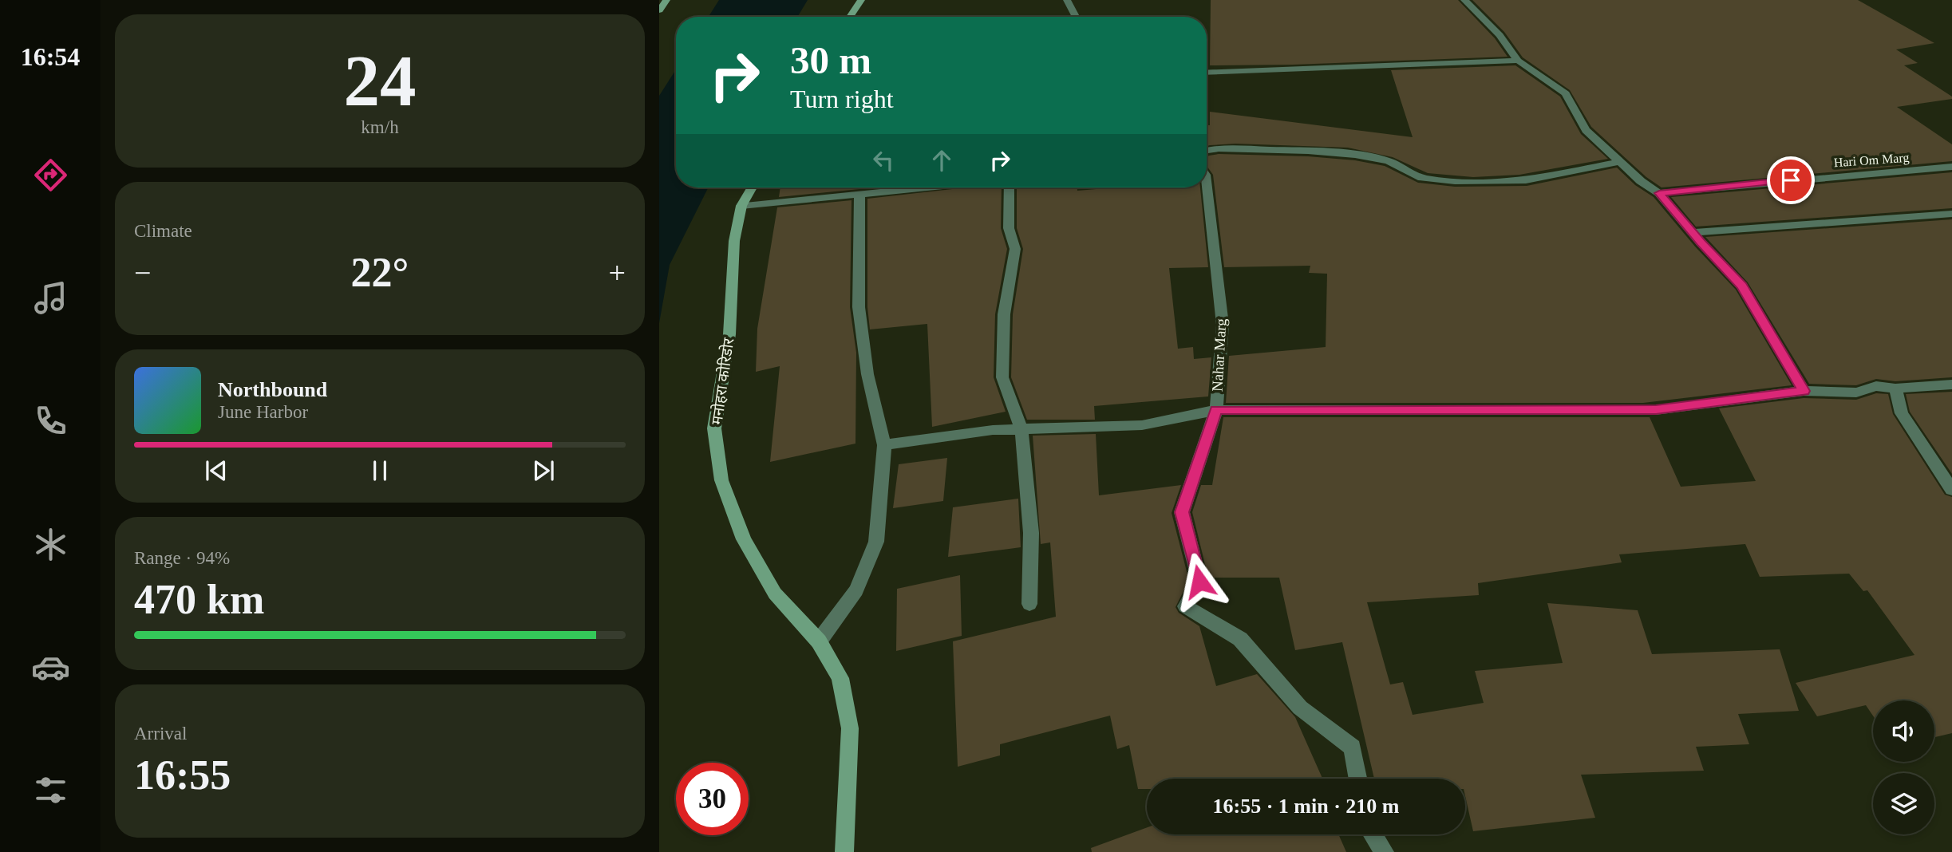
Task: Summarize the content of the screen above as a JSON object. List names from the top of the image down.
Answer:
{
  "streets": {
    "main road": ["मनोहरा कोरिडोर"],
    "street": ["Hari Om Marg", "Nahar Marg"]
  },
  "page": {
    "tabs": "16:54",
    "tile": [
      ["24", "km/h"],
      "Climate",
      ["Range · 94%", "470 km"],
      ["Arrival", "16:55"]
    ],
    "turn": ["30 m", "Turn right"],
    "heat": ["−", "22°", "+"],
    "song": ["Northbound", "June Harbor"],
    "limit": "30",
    "trip": "16:55 · 1 min · 210 m"
  }
}
